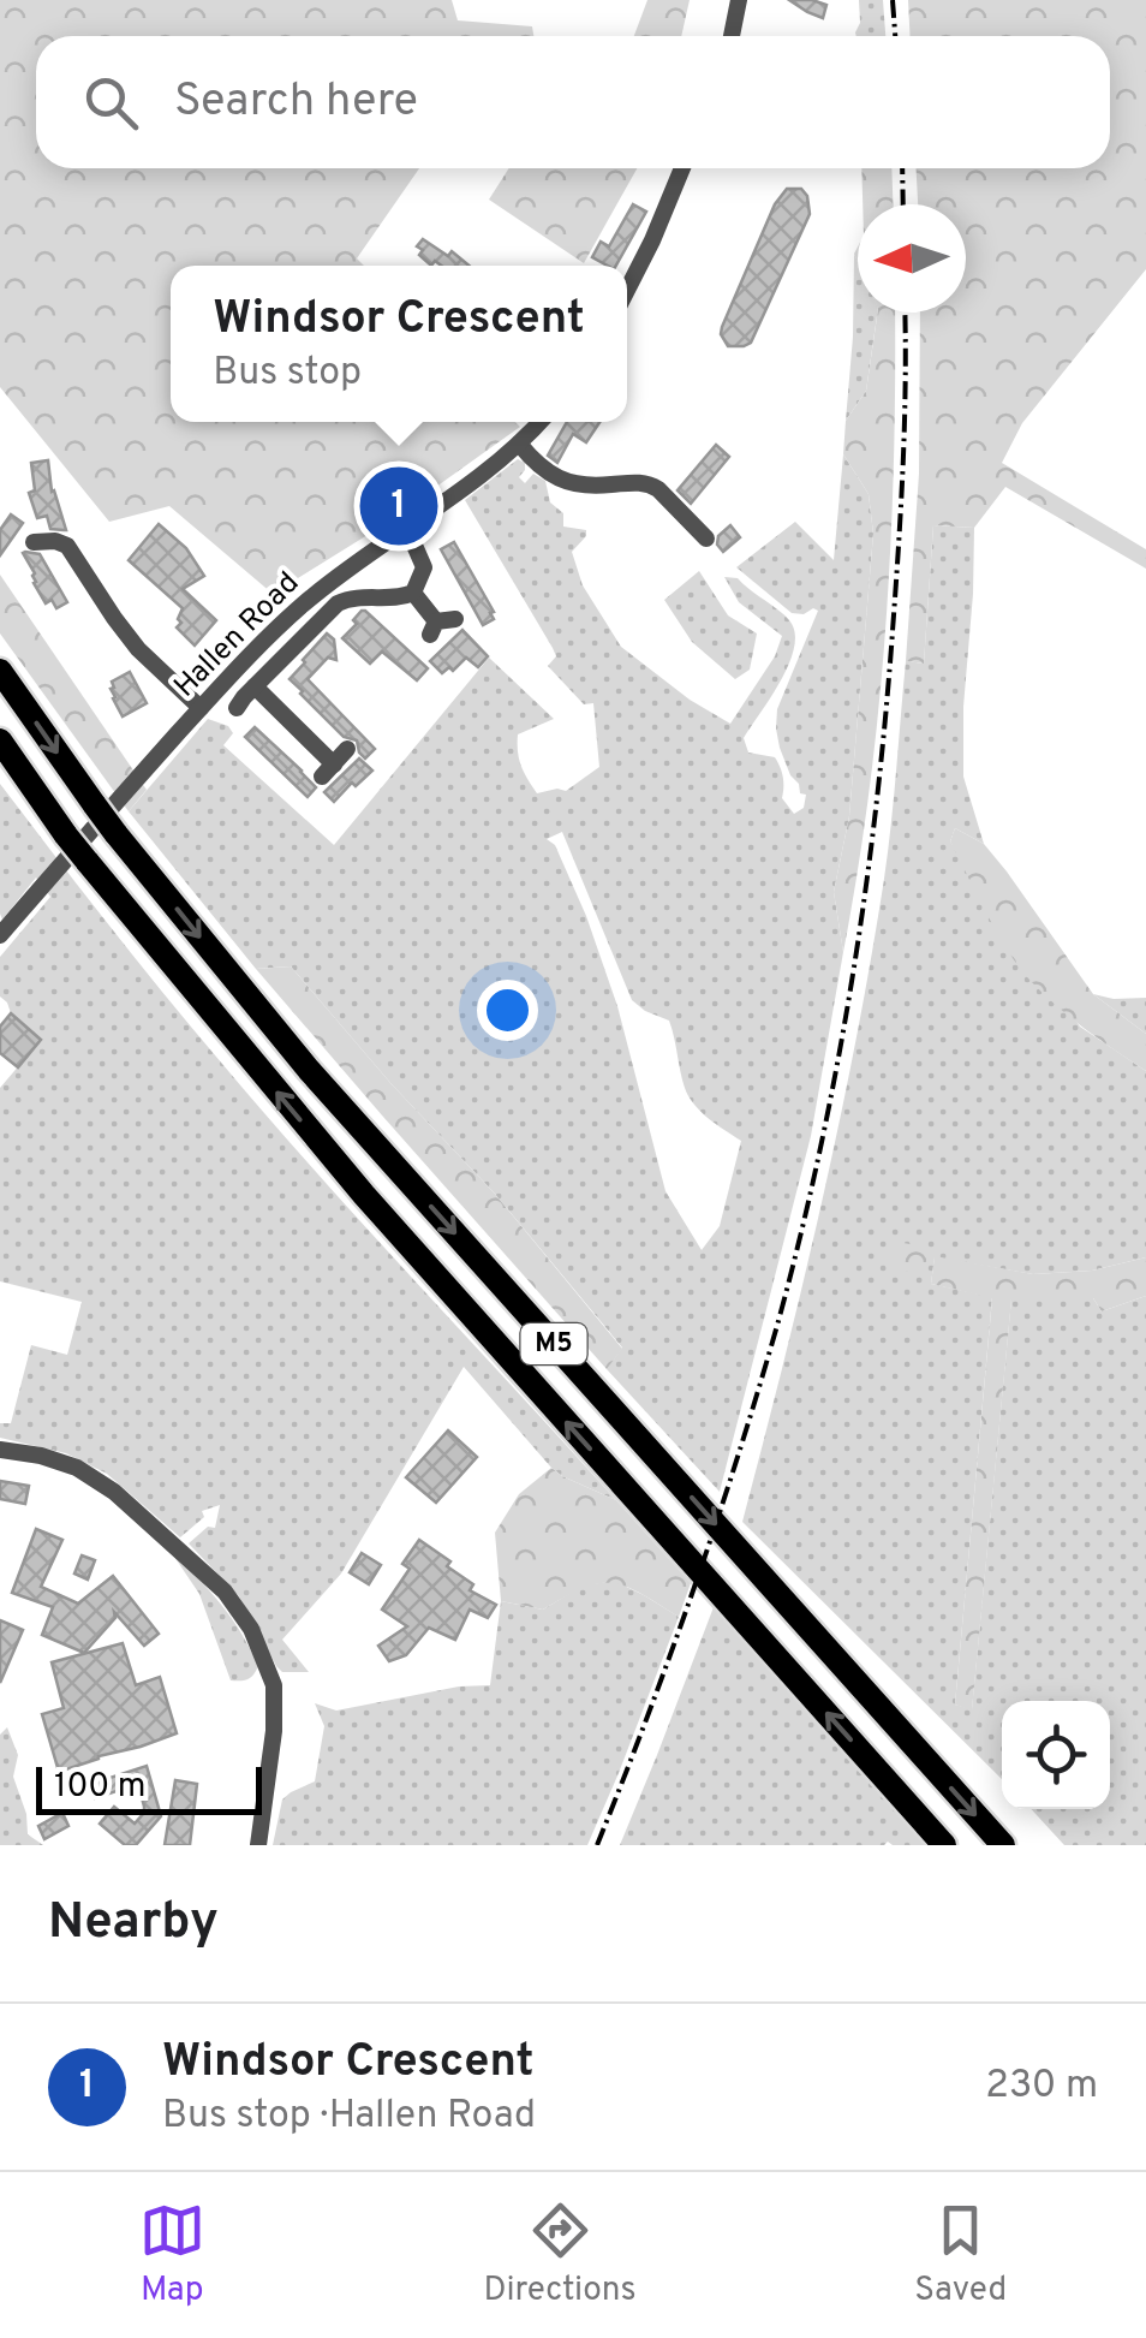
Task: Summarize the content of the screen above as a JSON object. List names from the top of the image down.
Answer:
{
  "streets": {
    "highway": ["M5"],
    "street": ["Hallen Road"]
  },
  "scale_bar": "100 m",
  "north": "left",
  "page": {
    "search": "Search here",
    "popup": ["Windsor Crescent", "Bus stop"],
    "pins": "1",
    "scale": "100 m",
    "heading": "Nearby",
    "list": [
      {
        "mark": "1",
        "name": "Windsor Crescent",
        "note": "Bus stop · Hallen Road",
        "value": "230 m"
      }
    ],
    "nav": ["Map", "Directions", "Saved"]
  }
}
